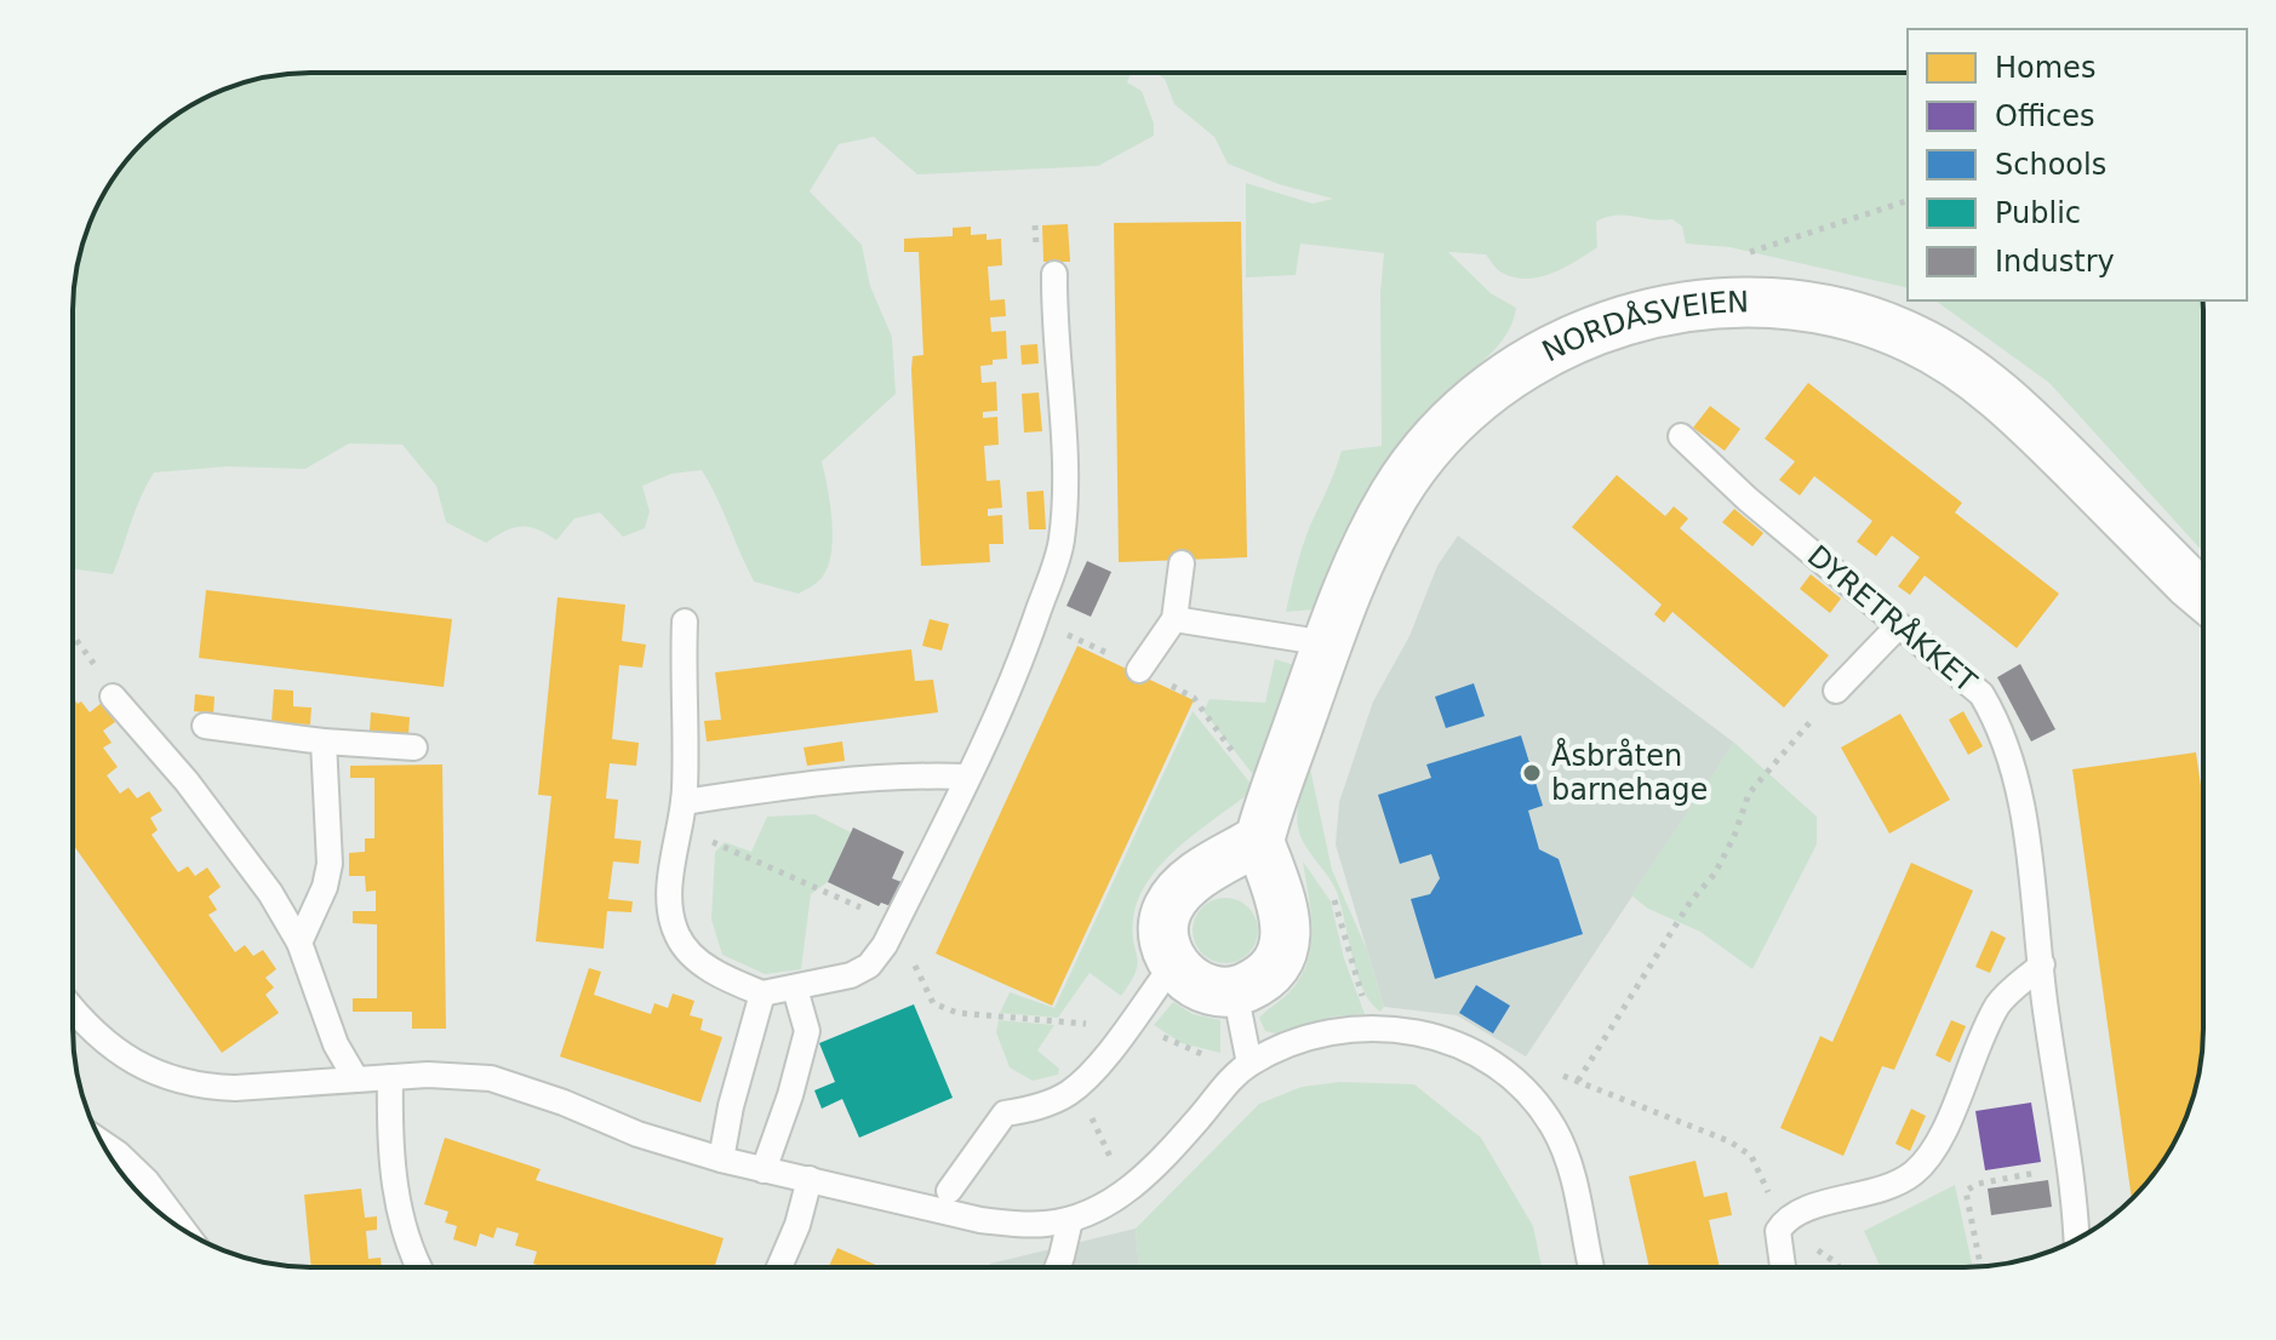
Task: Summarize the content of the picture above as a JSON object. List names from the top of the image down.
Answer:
{
  "streets": {
    "street": ["NORDÅSVEIEN"],
    "lane": ["DYRETRÅKKET"]
  },
  "places": ["Åsbråten barnehage"],
  "legend": [
    "Homes",
    "Offices",
    "Schools",
    "Public",
    "Industry"
  ]
}
